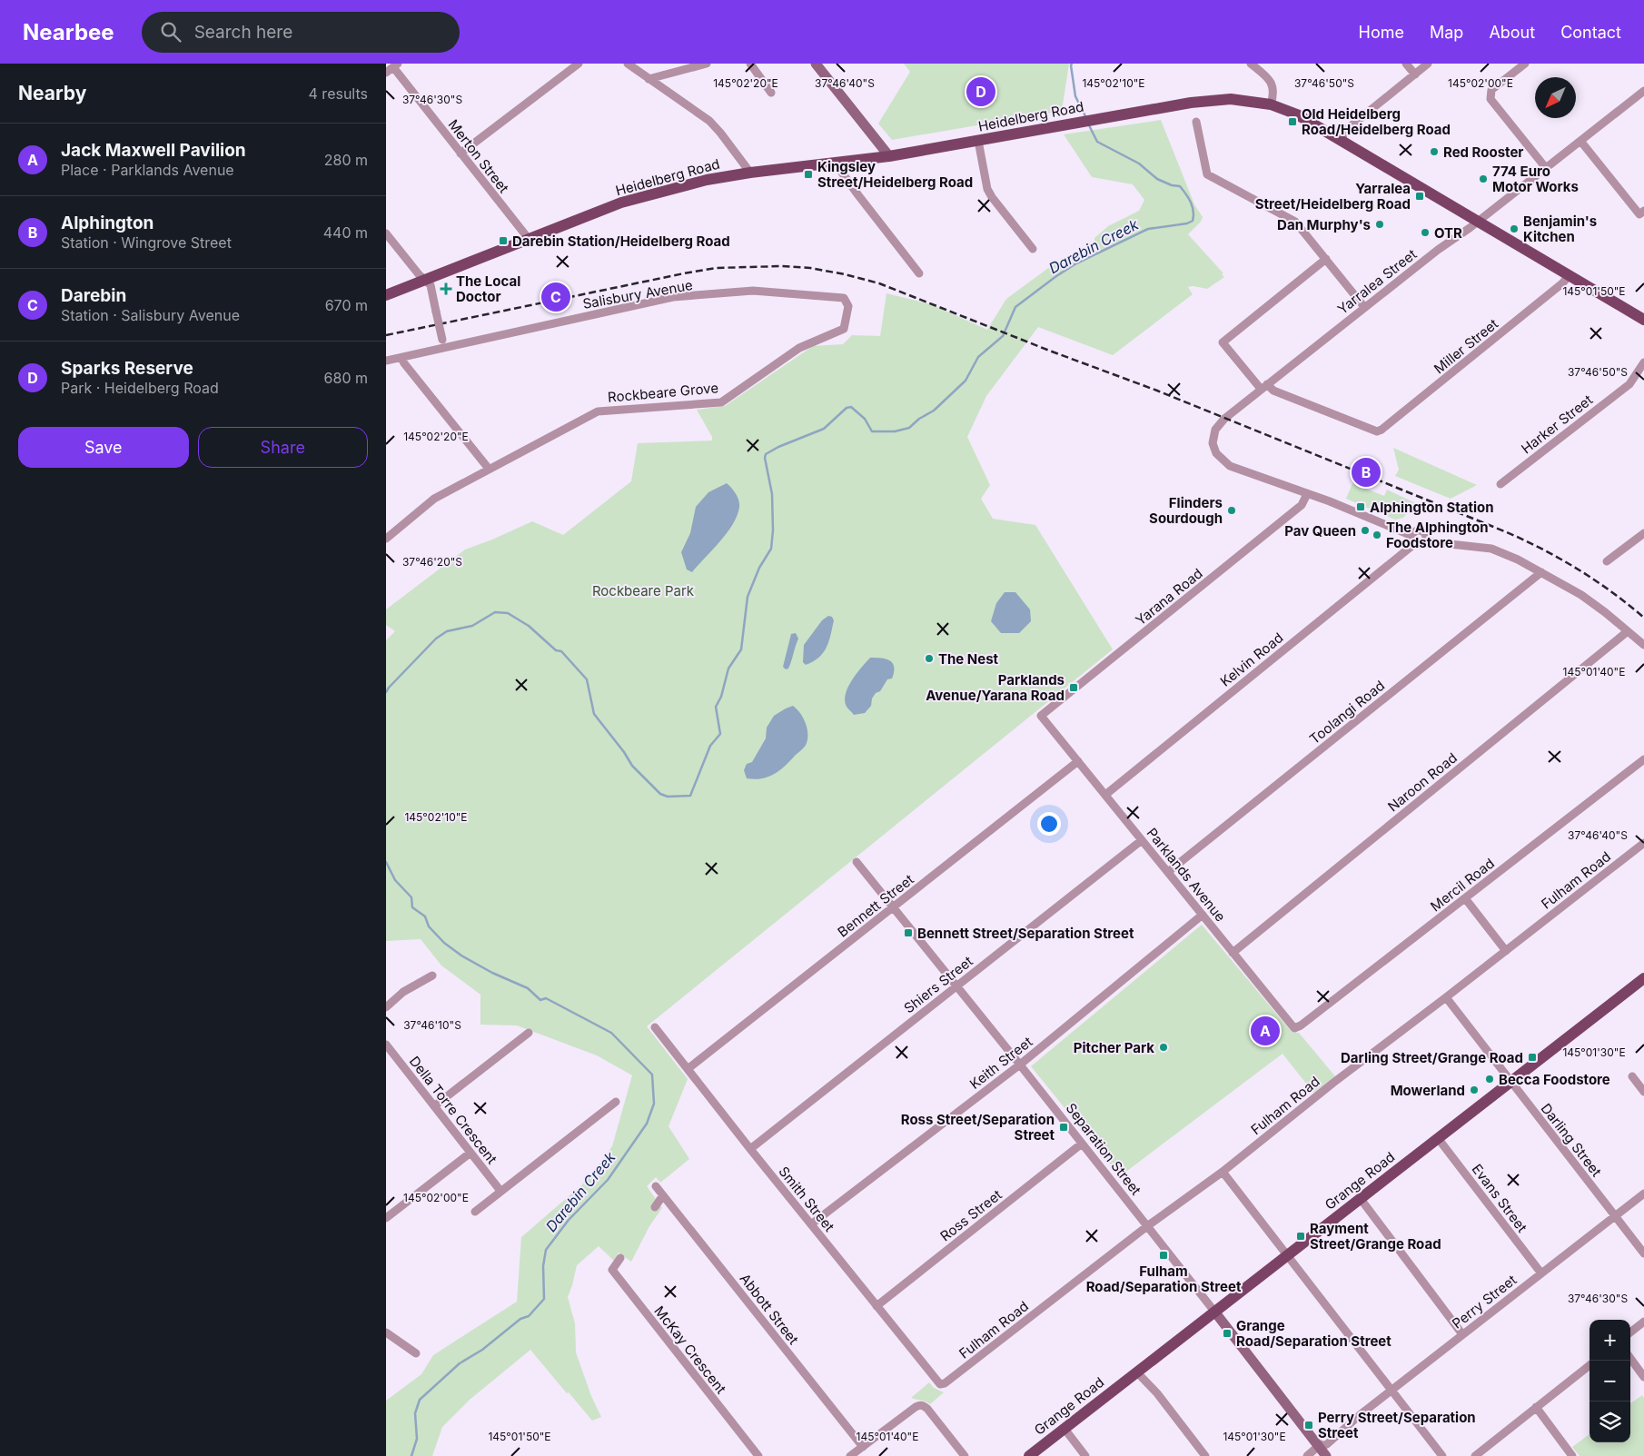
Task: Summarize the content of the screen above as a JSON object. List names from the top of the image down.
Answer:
{
  "streets": {
    "main road": ["Heidelberg Road", "Grange Road"],
    "street": [
      "Merton Street",
      "Yarralea Street",
      "Salisbury Avenue",
      "Miller Street",
      "Rockbeare Grove",
      "Harker Street",
      "Yarana Road",
      "Kelvin Road",
      "Toolangi Road",
      "Naroon Road",
      "Parklands Avenue",
      "Fulham Road",
      "Mercil Road",
      "Bennett Street",
      "Shiers Street",
      "Keith Street",
      "Della Torre Crescent",
      "Darling Street",
      "Separation Street",
      "Evans Street",
      "Smith Street",
      "Ross Street",
      "Perry Street",
      "Abbott Street",
      "McKay Crescent"
    ]
  },
  "crossings": [
    ["Heidelberg Road", "Merton Street"],
    ["Heidelberg Road", "Yarralea Street"],
    ["Heidelberg Road", "Miller Street"],
    ["Yarralea Street", "Miller Street"],
    ["Yarralea Street", "Yarana Road"],
    ["Salisbury Avenue", "Rockbeare Grove"],
    ["Yarana Road", "Parklands Avenue"],
    ["Kelvin Road", "Parklands Avenue"],
    ["Toolangi Road", "Parklands Avenue"],
    ["Naroon Road", "Parklands Avenue"],
    ["Parklands Avenue", "Mercil Road"],
    ["Parklands Avenue", "Bennett Street"],
    ["Parklands Avenue", "Shiers Street"],
    ["Parklands Avenue", "Keith Street"],
    ["Fulham Road", "Darling Street"],
    ["Fulham Road", "Separation Street"],
    ["Fulham Road", "Smith Street"],
    ["Bennett Street", "Separation Street"],
    ["Bennett Street", "Smith Street"],
    ["Shiers Street", "Separation Street"],
    ["Shiers Street", "Smith Street"],
    ["Keith Street", "Separation Street"],
    ["Keith Street", "Smith Street"],
    ["Darling Street", "Grange Road"],
    ["Darling Street", "Perry Street"],
    ["Separation Street", "Grange Road"],
    ["Separation Street", "Ross Street"],
    ["Separation Street", "Perry Street"],
    ["Grange Road", "Evans Street"],
    ["Evans Street", "Perry Street"],
    ["Smith Street", "Ross Street"]
  ],
  "water": ["Darebin Creek"],
  "parks": ["Rockbeare Park"],
  "places": {
    "transit": [
      "Old Heidelberg Road/Heidelberg Road",
      "Kingsley Street/Heidelberg Road",
      "Yarralea Street/Heidelberg Road",
      "Darebin Station/Heidelberg Road",
      "Alphington Station",
      "Parklands Avenue/Yarana Road",
      "Bennett Street/Separation Street",
      "Darling Street/Grange Road",
      "Ross Street/Separation Street",
      "Rayment Street/Grange Road",
      "Fulham Road/Separation Street",
      "Grange Road/Separation Street",
      "Perry Street/Separation Street"
    ],
    "other": [
      "Red Rooster",
      "774 Euro Motor Works",
      "Dan Murphy's",
      "Benjamin's Kitchen",
      "OTR",
      "Flinders Sourdough",
      "Pav Queen",
      "The Alphington Foodstore",
      "The Nest",
      "Pitcher Park",
      "Becca Foodstore",
      "Mowerland"
    ],
    "health": ["The Local Doctor"]
  },
  "north": "bottom left",
  "page": {
    "header": "Nearbee",
    "search": "Search here",
    "nav": [
      "Home",
      "Map",
      "About",
      "Contact"
    ],
    "heading": ["Nearby", "4 results"],
    "pins": [
      "D",
      "C",
      "B",
      "A"
    ],
    "list": [
      {
        "mark": "A",
        "name": "Jack Maxwell Pavilion",
        "note": "Place · Parklands Avenue",
        "value": "280 m"
      },
      {
        "mark": "B",
        "name": "Alphington",
        "note": "Station · Wingrove Street",
        "value": "440 m"
      },
      {
        "mark": "C",
        "name": "Darebin",
        "note": "Station · Salisbury Avenue",
        "value": "670 m"
      },
      {
        "mark": "D",
        "name": "Sparks Reserve",
        "note": "Park · Heidelberg Road",
        "value": "680 m"
      }
    ],
    "buttons": ["Save", "Share"],
    "map_buttons": ["+", "−"]
  },
  "coordinates": [
    "37°46'40\"S",
    "37°46'50\"S",
    "145°02'20\"E",
    "145°02'10\"E",
    "145°02'00\"E",
    "37°46'30\"S",
    "145°01'50\"E",
    "37°46'20\"S",
    "145°01'40\"E",
    "37°46'10\"S",
    "145°01'30\"E"
  ]
}
